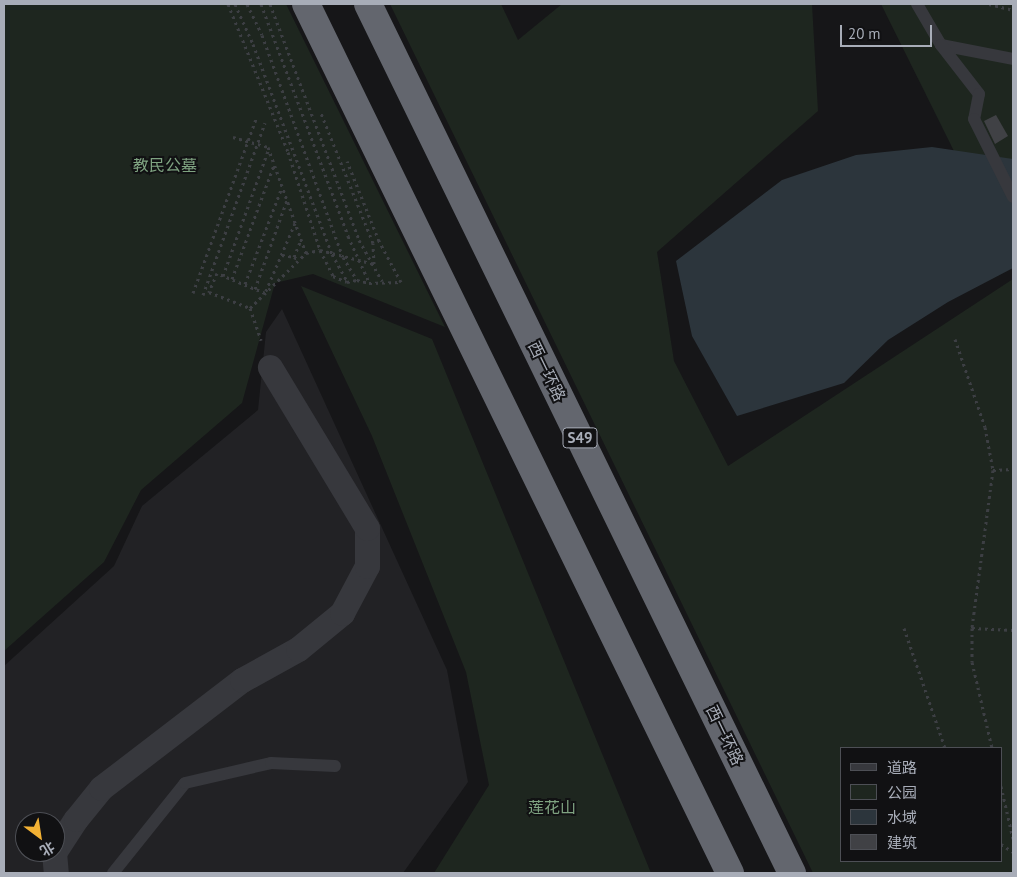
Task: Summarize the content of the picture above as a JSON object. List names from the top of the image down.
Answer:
{
  "streets": {
    "highway": ["西一环路", "S49"]
  },
  "parks": ["教民公墓", "莲花山"],
  "legend": [
    "道路",
    "公园",
    "水域",
    "建筑"
  ],
  "scale_bar": "20 m",
  "north": "bottom right"
}
